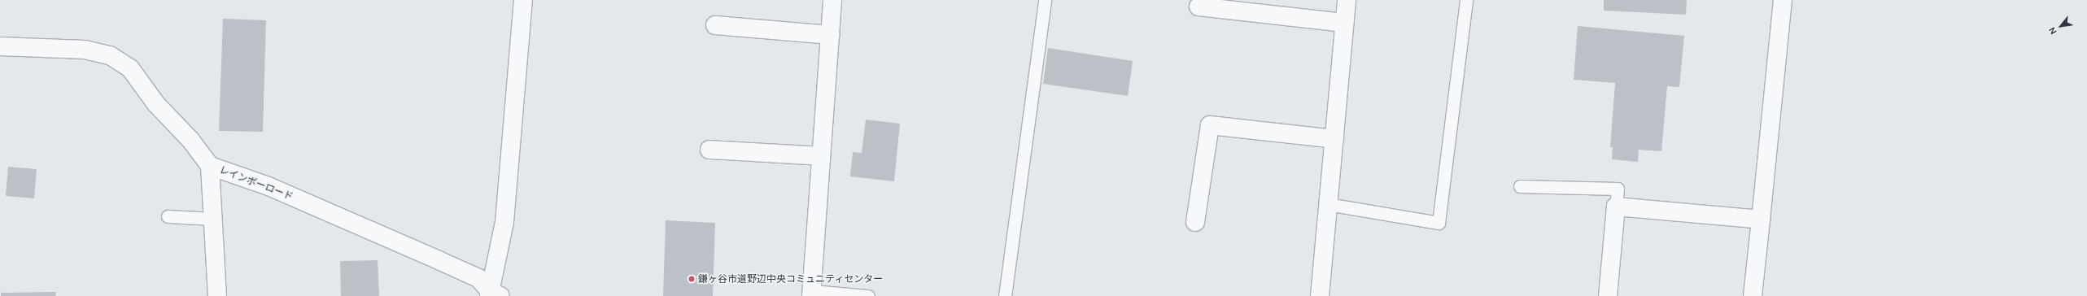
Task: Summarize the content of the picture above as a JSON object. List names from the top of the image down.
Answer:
{
  "streets": {
    "street": ["レインボーロード"]
  },
  "places": ["鎌ヶ谷市道野辺中央コミュニティセンター"],
  "north": "bottom left"
}
